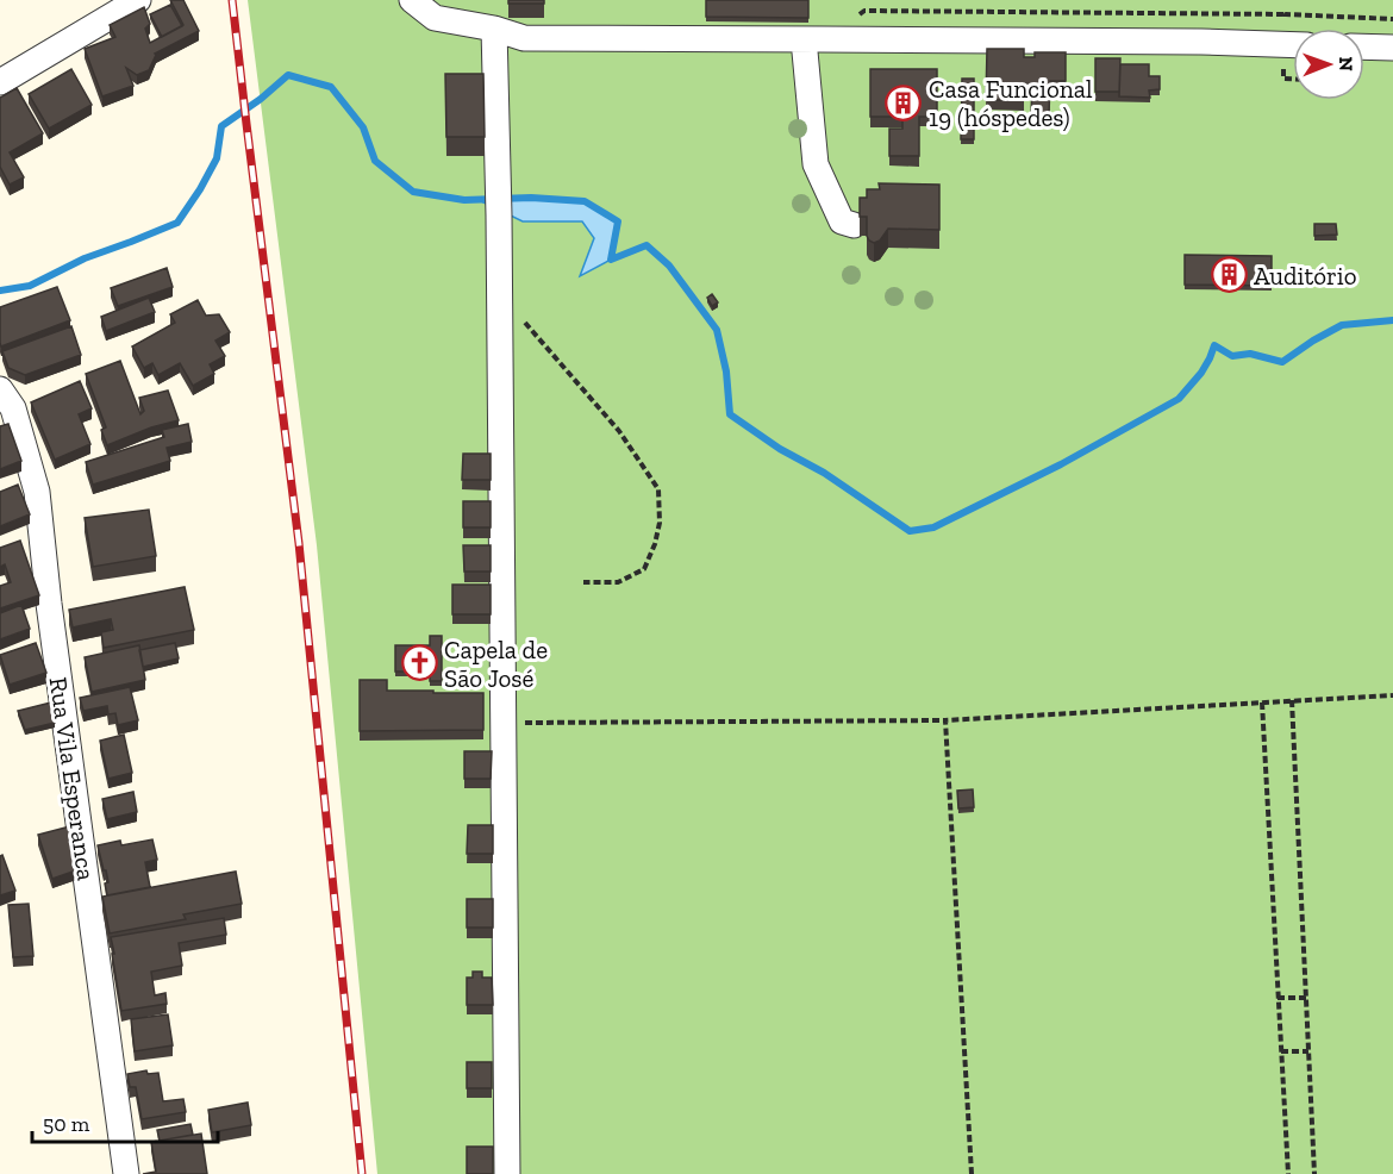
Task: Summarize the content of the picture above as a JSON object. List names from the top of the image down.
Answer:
{
  "streets": {
    "street": ["Rua Vila Esperanca"]
  },
  "places": {
    "building": ["Casa Funcional 19 (hóspedes)", "Auditório"],
    "church": ["Capela de São José"]
  },
  "scale_bar": "50 m",
  "north": "right"
}
